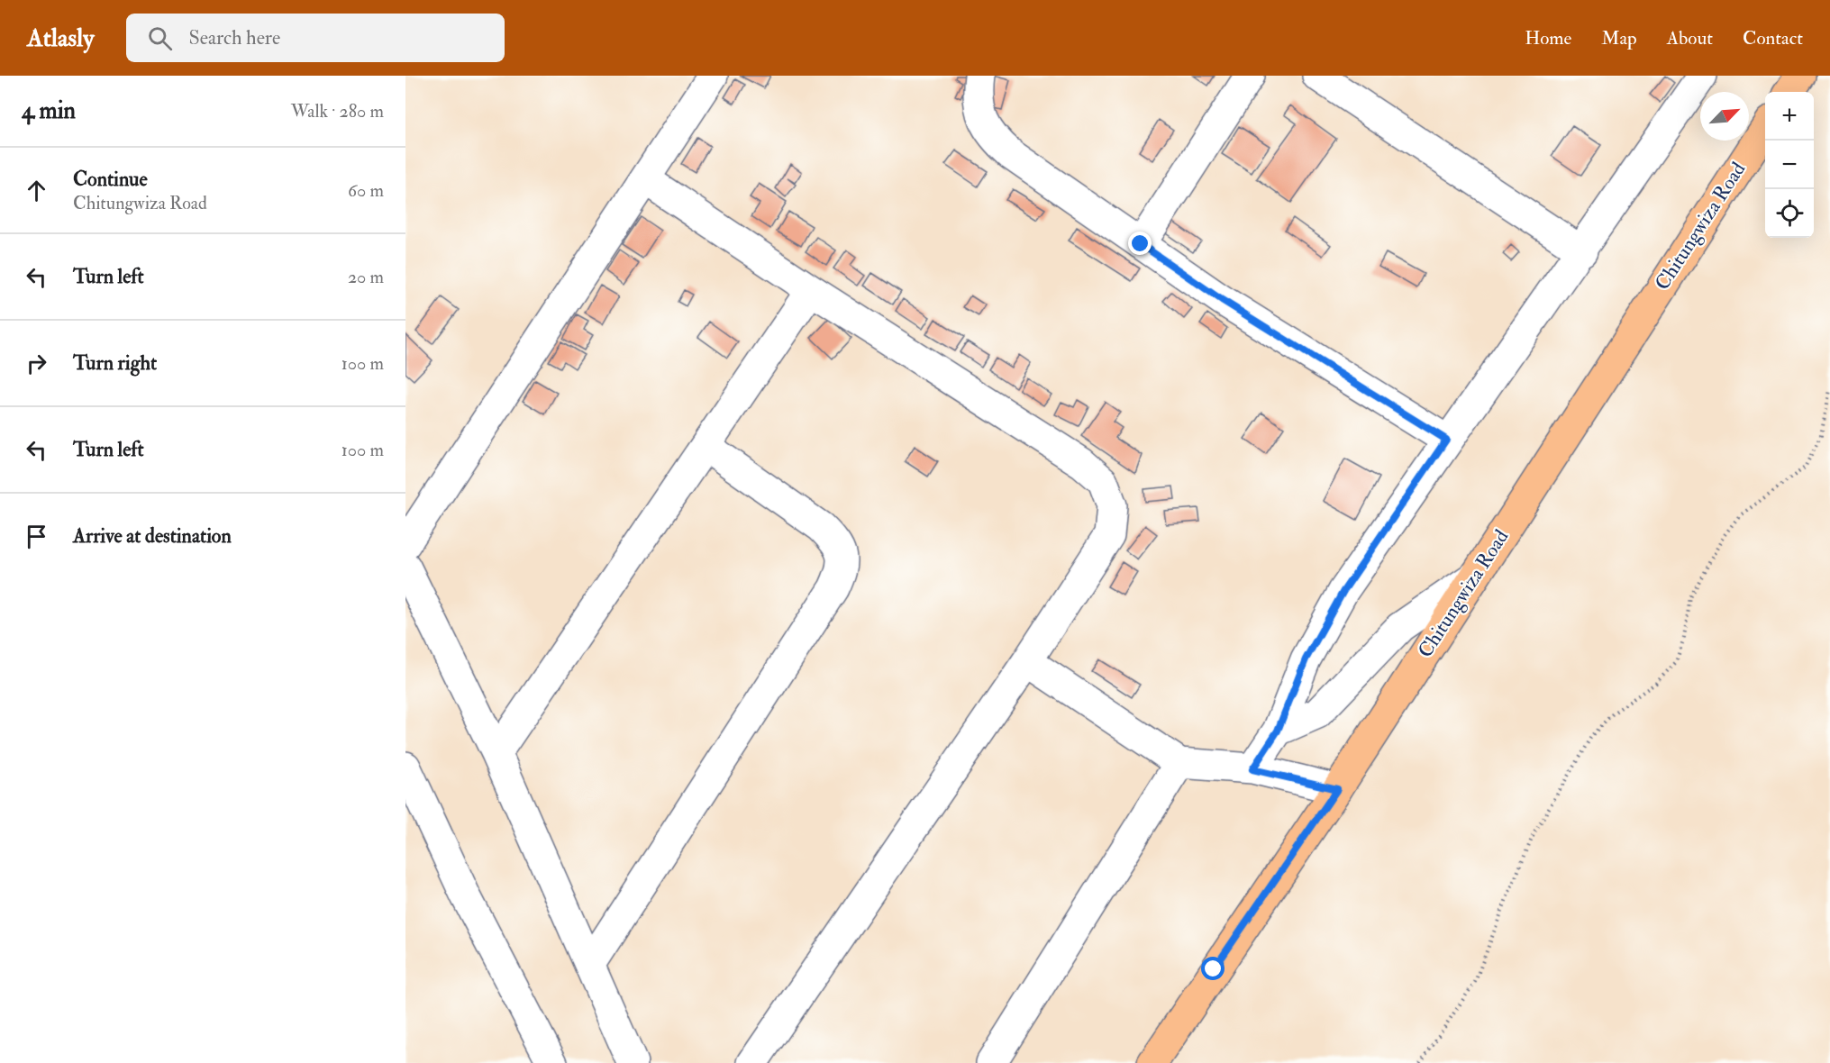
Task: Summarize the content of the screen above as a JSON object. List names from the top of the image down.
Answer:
{
  "streets": {
    "main road": ["Chitungwiza Road"]
  },
  "north": "top right",
  "page": {
    "header": "Atlasly",
    "search": "Search here",
    "nav": [
      "Home",
      "Map",
      "About",
      "Contact"
    ],
    "heading": ["4 min", "Walk · 280 m"],
    "map_buttons": ["+", "−"],
    "list": [
      ["Continue", "Chitungwiza Road", "60 m"],
      ["Turn left", "20 m"],
      ["Turn right", "100 m"],
      ["Turn left", "100 m"],
      "Arrive at destination"
    ]
  }
}
